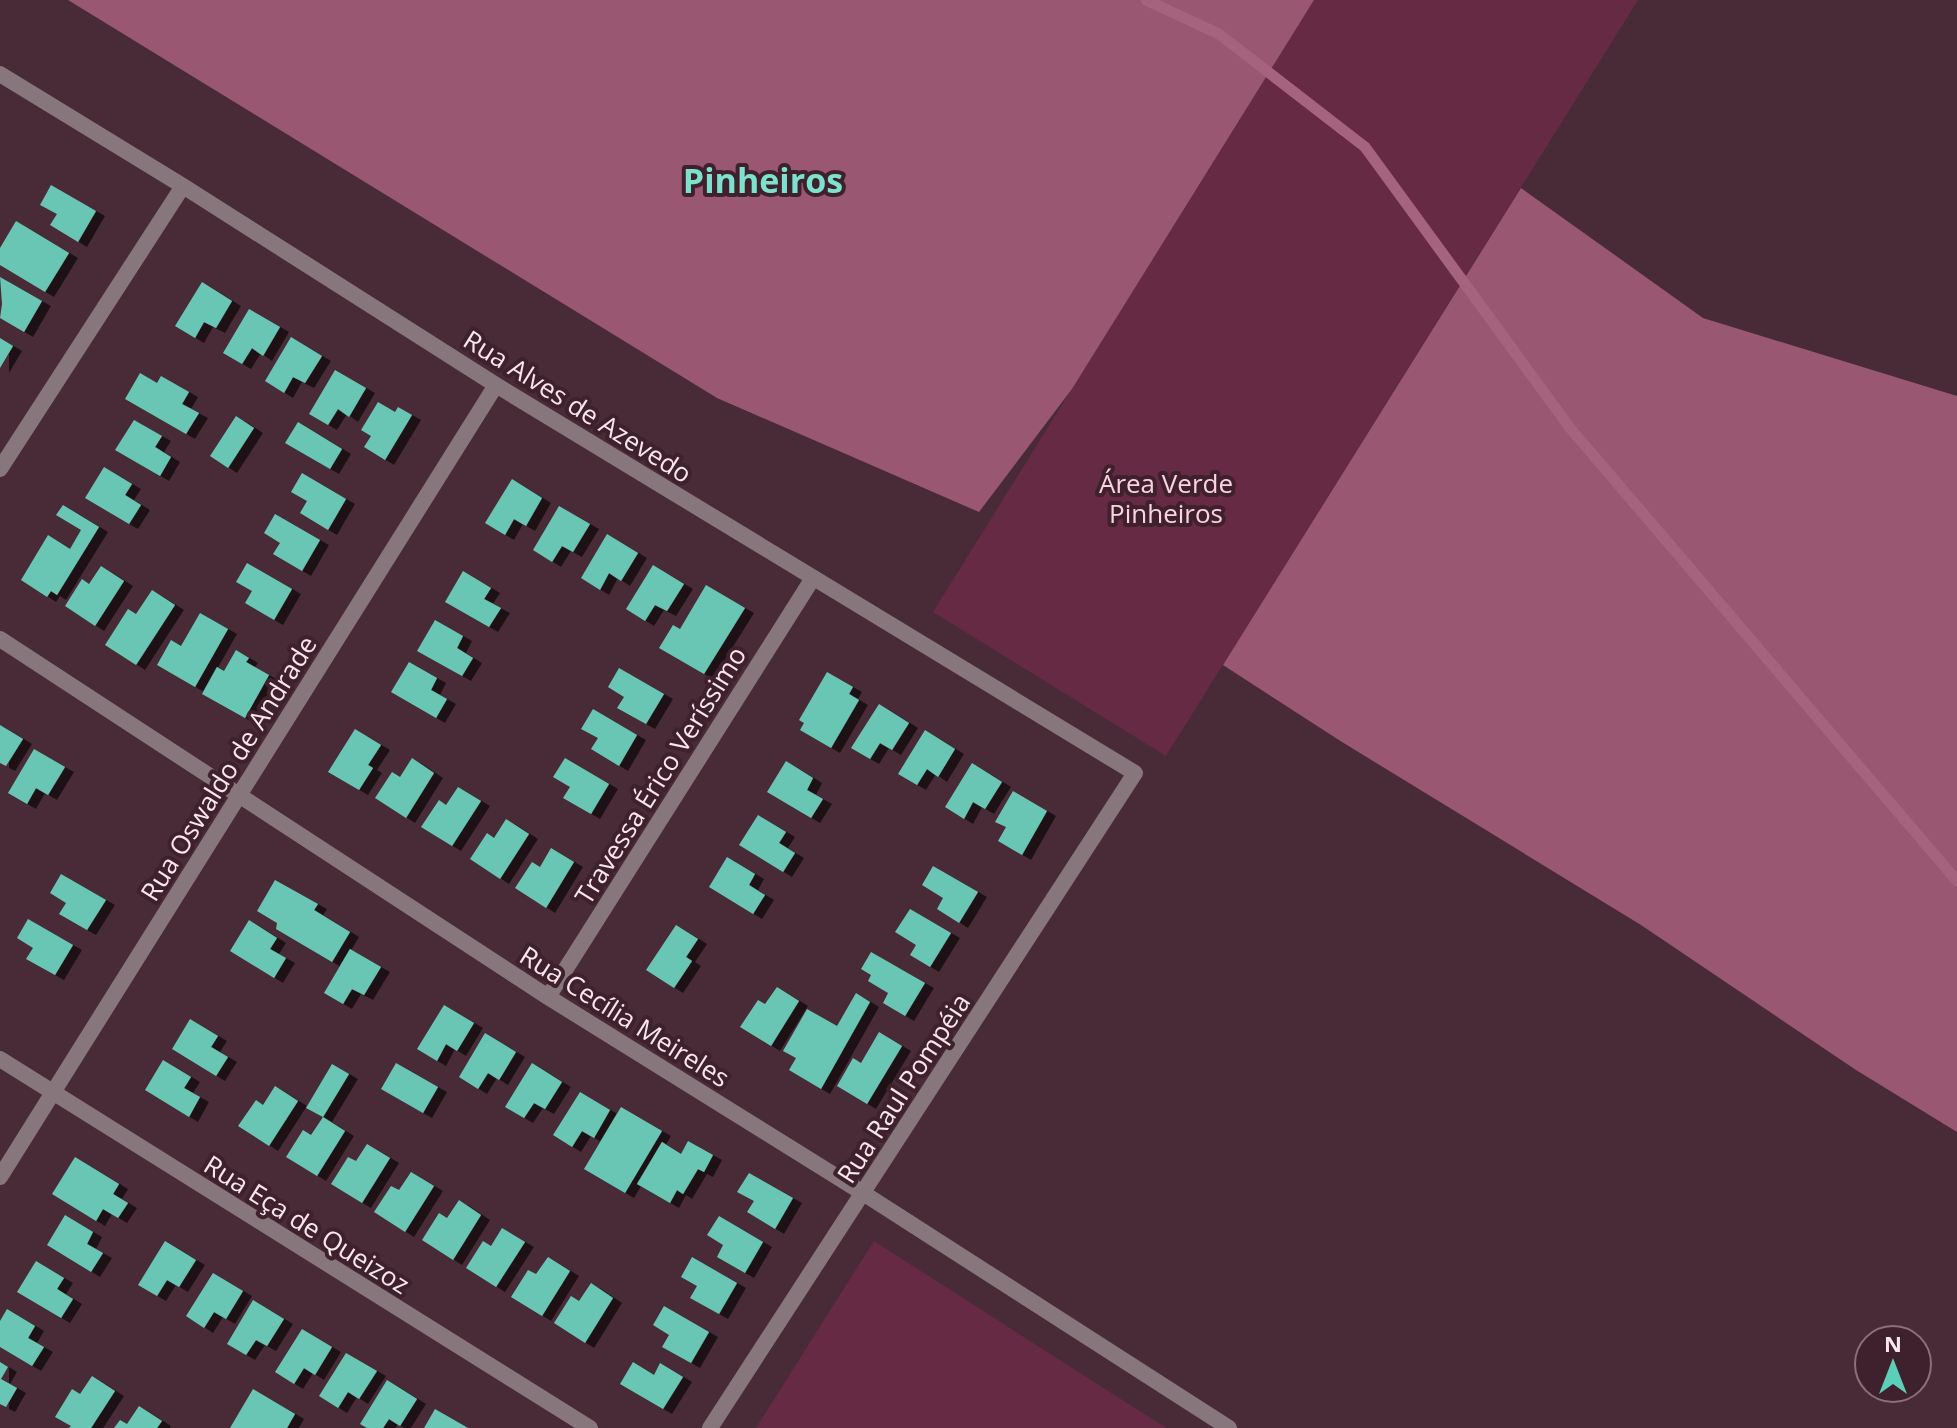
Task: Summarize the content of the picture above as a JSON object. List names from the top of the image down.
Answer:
{
  "streets": {
    "street": [
      "Rua Alves de Azevedo",
      "Rua Oswaldo de Andrade",
      "Travessa Érico Veríssimo",
      "Rua Cecília Meireles",
      "Rua Raul Pompéia",
      "Rua Eça de Queizoz"
    ]
  },
  "crossings": [
    ["Rua Alves de Azevedo", "Rua Oswaldo de Andrade"],
    ["Rua Alves de Azevedo", "Travessa Érico Veríssimo"],
    ["Rua Alves de Azevedo", "Rua Raul Pompéia"],
    ["Rua Oswaldo de Andrade", "Rua Cecília Meireles"],
    ["Rua Oswaldo de Andrade", "Rua Eça de Queizoz"],
    ["Travessa Érico Veríssimo", "Rua Cecília Meireles"],
    ["Rua Cecília Meireles", "Rua Raul Pompéia"]
  ],
  "districts": ["Pinheiros"],
  "parks": ["Área Verde Pinheiros"],
  "north": "top"
}
